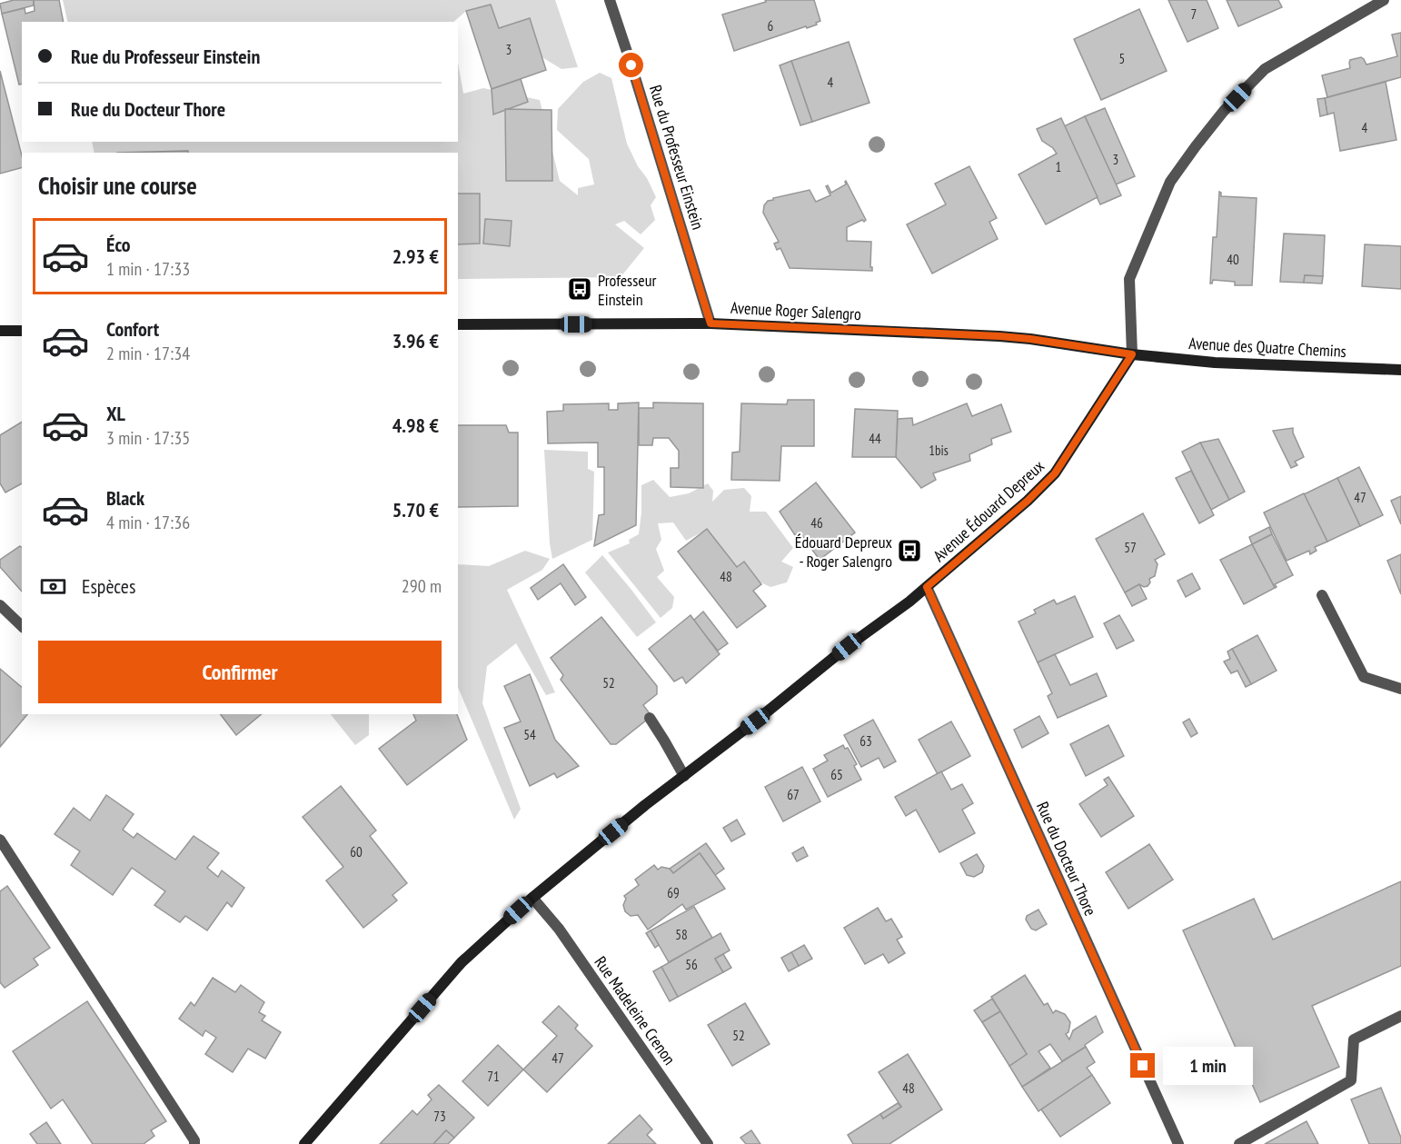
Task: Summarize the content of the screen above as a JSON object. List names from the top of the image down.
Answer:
{
  "streets": {
    "street": [
      "Rue du Professeur Einstein",
      "Avenue Roger Salengro",
      "Avenue des Quatre Chemins",
      "Avenue Édouard Depreux",
      "Rue du Docteur Thore",
      "Rue Madeleine Crenon"
    ]
  },
  "crossings": [
    ["Rue du Professeur Einstein", "Avenue Roger Salengro"],
    ["Avenue Roger Salengro", "Avenue des Quatre Chemins"],
    ["Avenue Roger Salengro", "Avenue Édouard Depreux"],
    ["Avenue des Quatre Chemins", "Avenue Édouard Depreux"],
    ["Avenue Édouard Depreux", "Rue du Docteur Thore"],
    ["Avenue Édouard Depreux", "Rue Madeleine Crenon"]
  ],
  "places": {
    "bus stop": ["Professeur Einstein", "Édouard Depreux - Roger Salengro"]
  },
  "house_numbers": [
    "7",
    "6",
    "3",
    "5",
    "4",
    "4",
    "3",
    "1",
    "40",
    "44",
    "1bis",
    "47",
    "46",
    "57",
    "48",
    "52",
    "54",
    "63",
    "65",
    "67",
    "60",
    "69",
    "58",
    "56",
    "52",
    "47",
    "71",
    "48",
    "73"
  ],
  "page": {
    "banner": ["Rue du Professeur Einstein", "Rue du Docteur Thore"],
    "heading": "Choisir une course",
    "list": [
      {
        "name": "Éco",
        "note": "1 min · 17:33",
        "value": "2.93 €"
      },
      {
        "name": "Confort",
        "note": "2 min · 17:34",
        "value": "3.96 €"
      },
      {
        "name": "XL",
        "note": "3 min · 17:35",
        "value": "4.98 €"
      },
      {
        "name": "Black",
        "note": "4 min · 17:36",
        "value": "5.70 €"
      }
    ],
    "pay": ["Espèces", "290 m"],
    "buttons": "Confirmer",
    "bubble": "1 min"
  }
}
